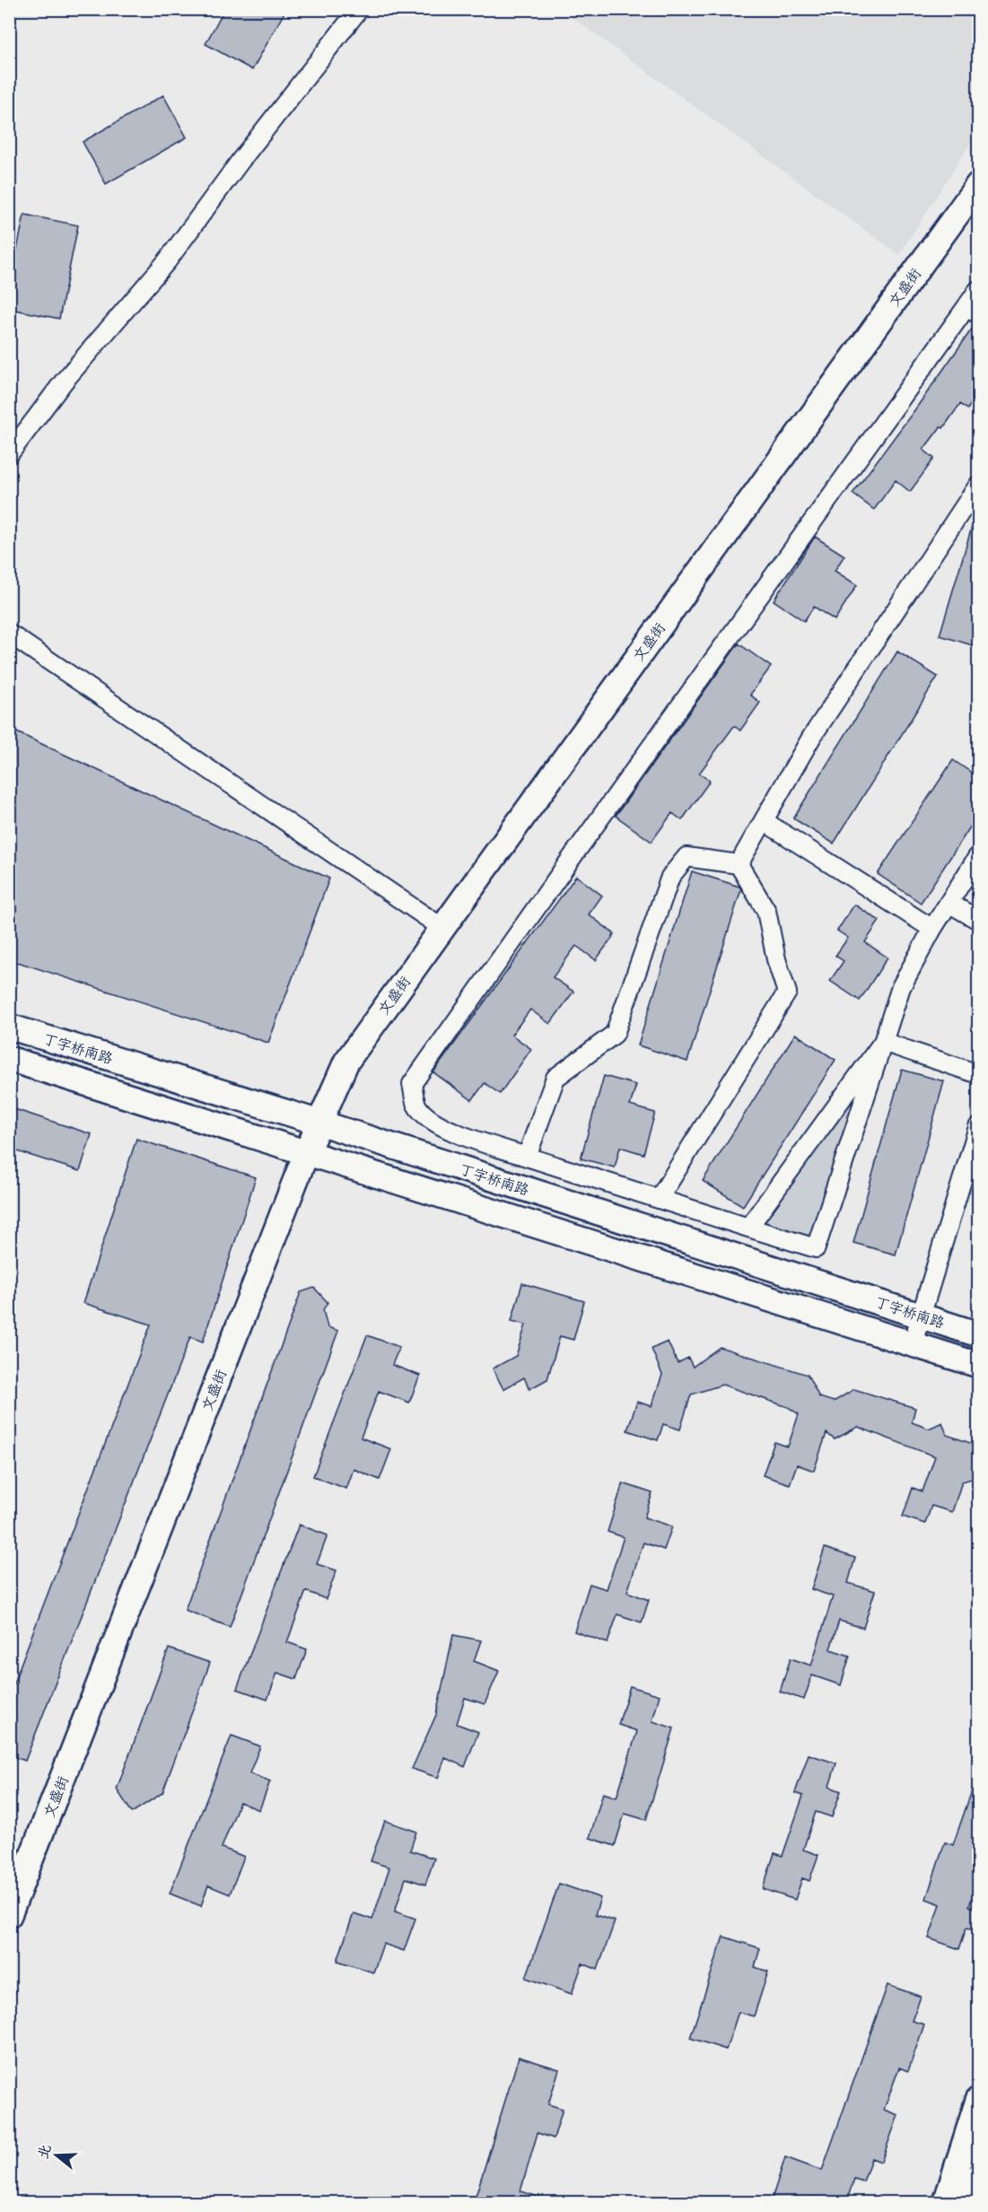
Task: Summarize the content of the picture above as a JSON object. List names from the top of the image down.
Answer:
{
  "streets": {
    "main road": ["文盛街", "丁字桥南路"]
  },
  "crossings": [
    ["文盛街", "丁字桥南路"]
  ],
  "north": "left"
}
